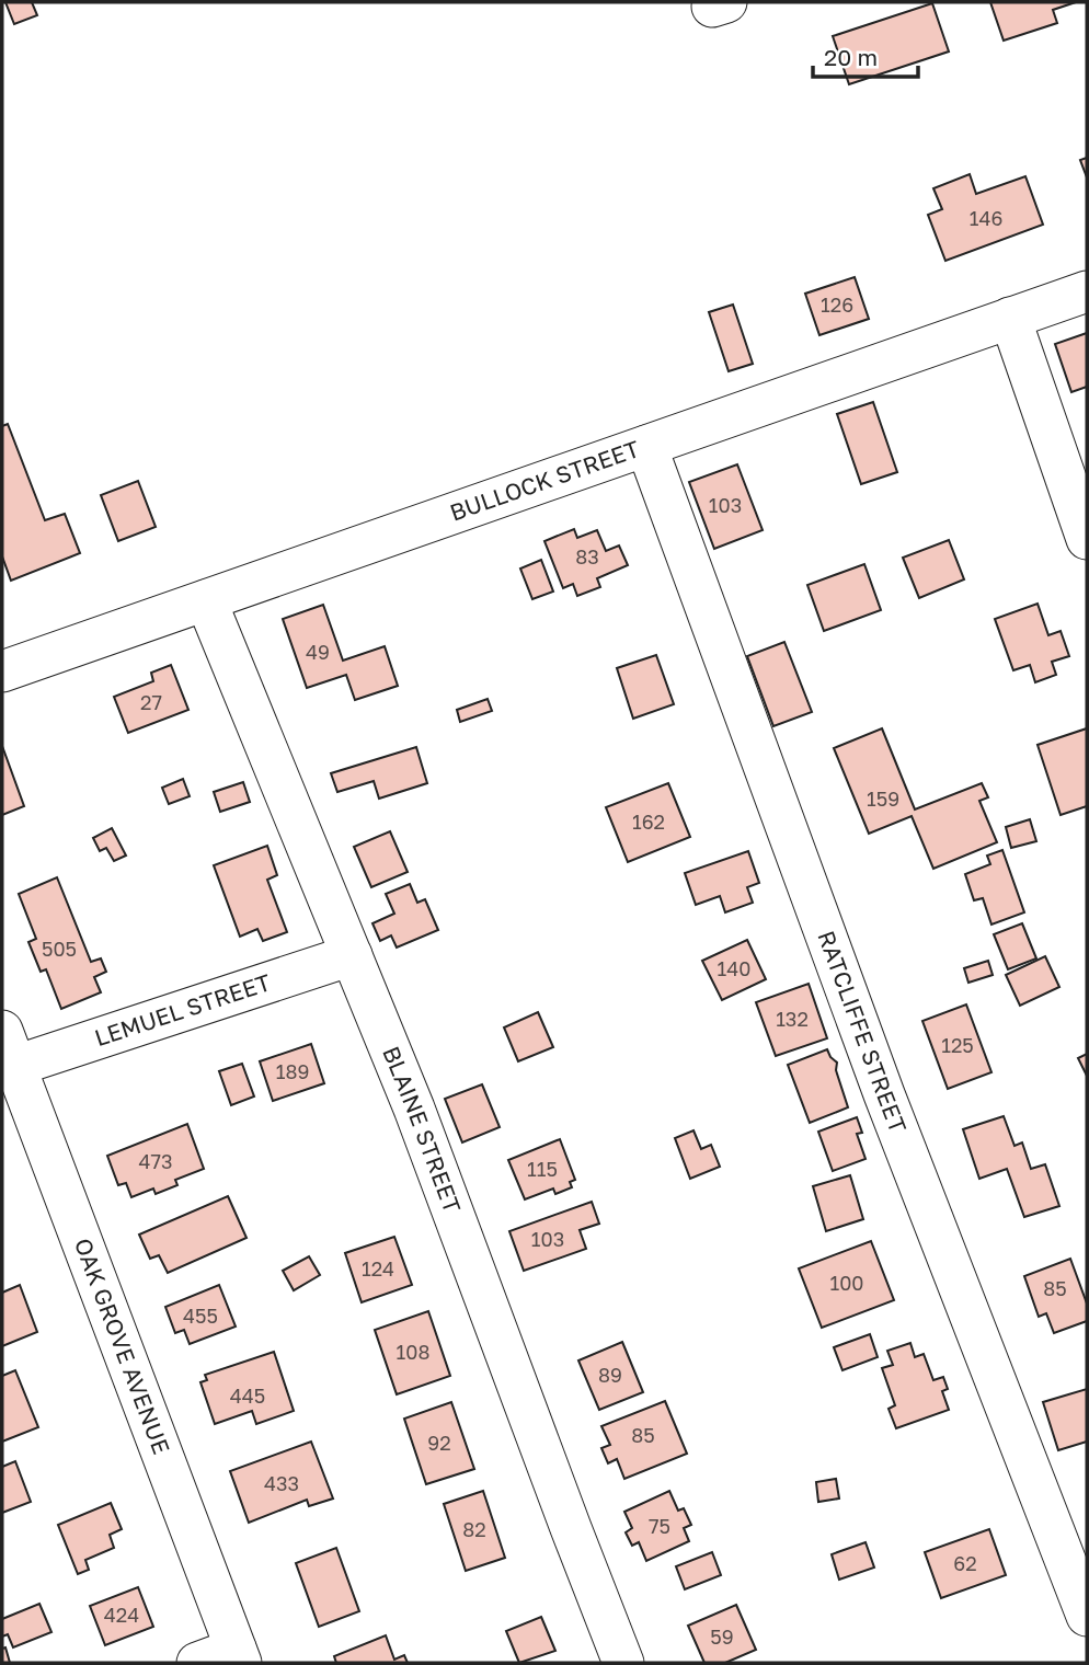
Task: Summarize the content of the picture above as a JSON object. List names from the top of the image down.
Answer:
{
  "streets": {
    "street": [
      "BULLOCK STREET",
      "LEMUEL STREET",
      "RATCLIFFE STREET",
      "BLAINE STREET",
      "OAK GROVE AVENUE"
    ]
  },
  "crossings": [
    ["BULLOCK STREET", "RATCLIFFE STREET"],
    ["BULLOCK STREET", "BLAINE STREET"],
    ["LEMUEL STREET", "BLAINE STREET"],
    ["LEMUEL STREET", "OAK GROVE AVENUE"]
  ],
  "house_numbers": [
    "146",
    "126",
    "103",
    "83",
    "49",
    "27",
    "159",
    "162",
    "505",
    "140",
    "132",
    "125",
    "189",
    "473",
    "115",
    "103",
    "124",
    "100",
    "85",
    "455",
    "108",
    "89",
    "445",
    "85",
    "92",
    "433",
    "75",
    "82",
    "62",
    "424",
    "59"
  ],
  "scale_bar": "20 m"
}
